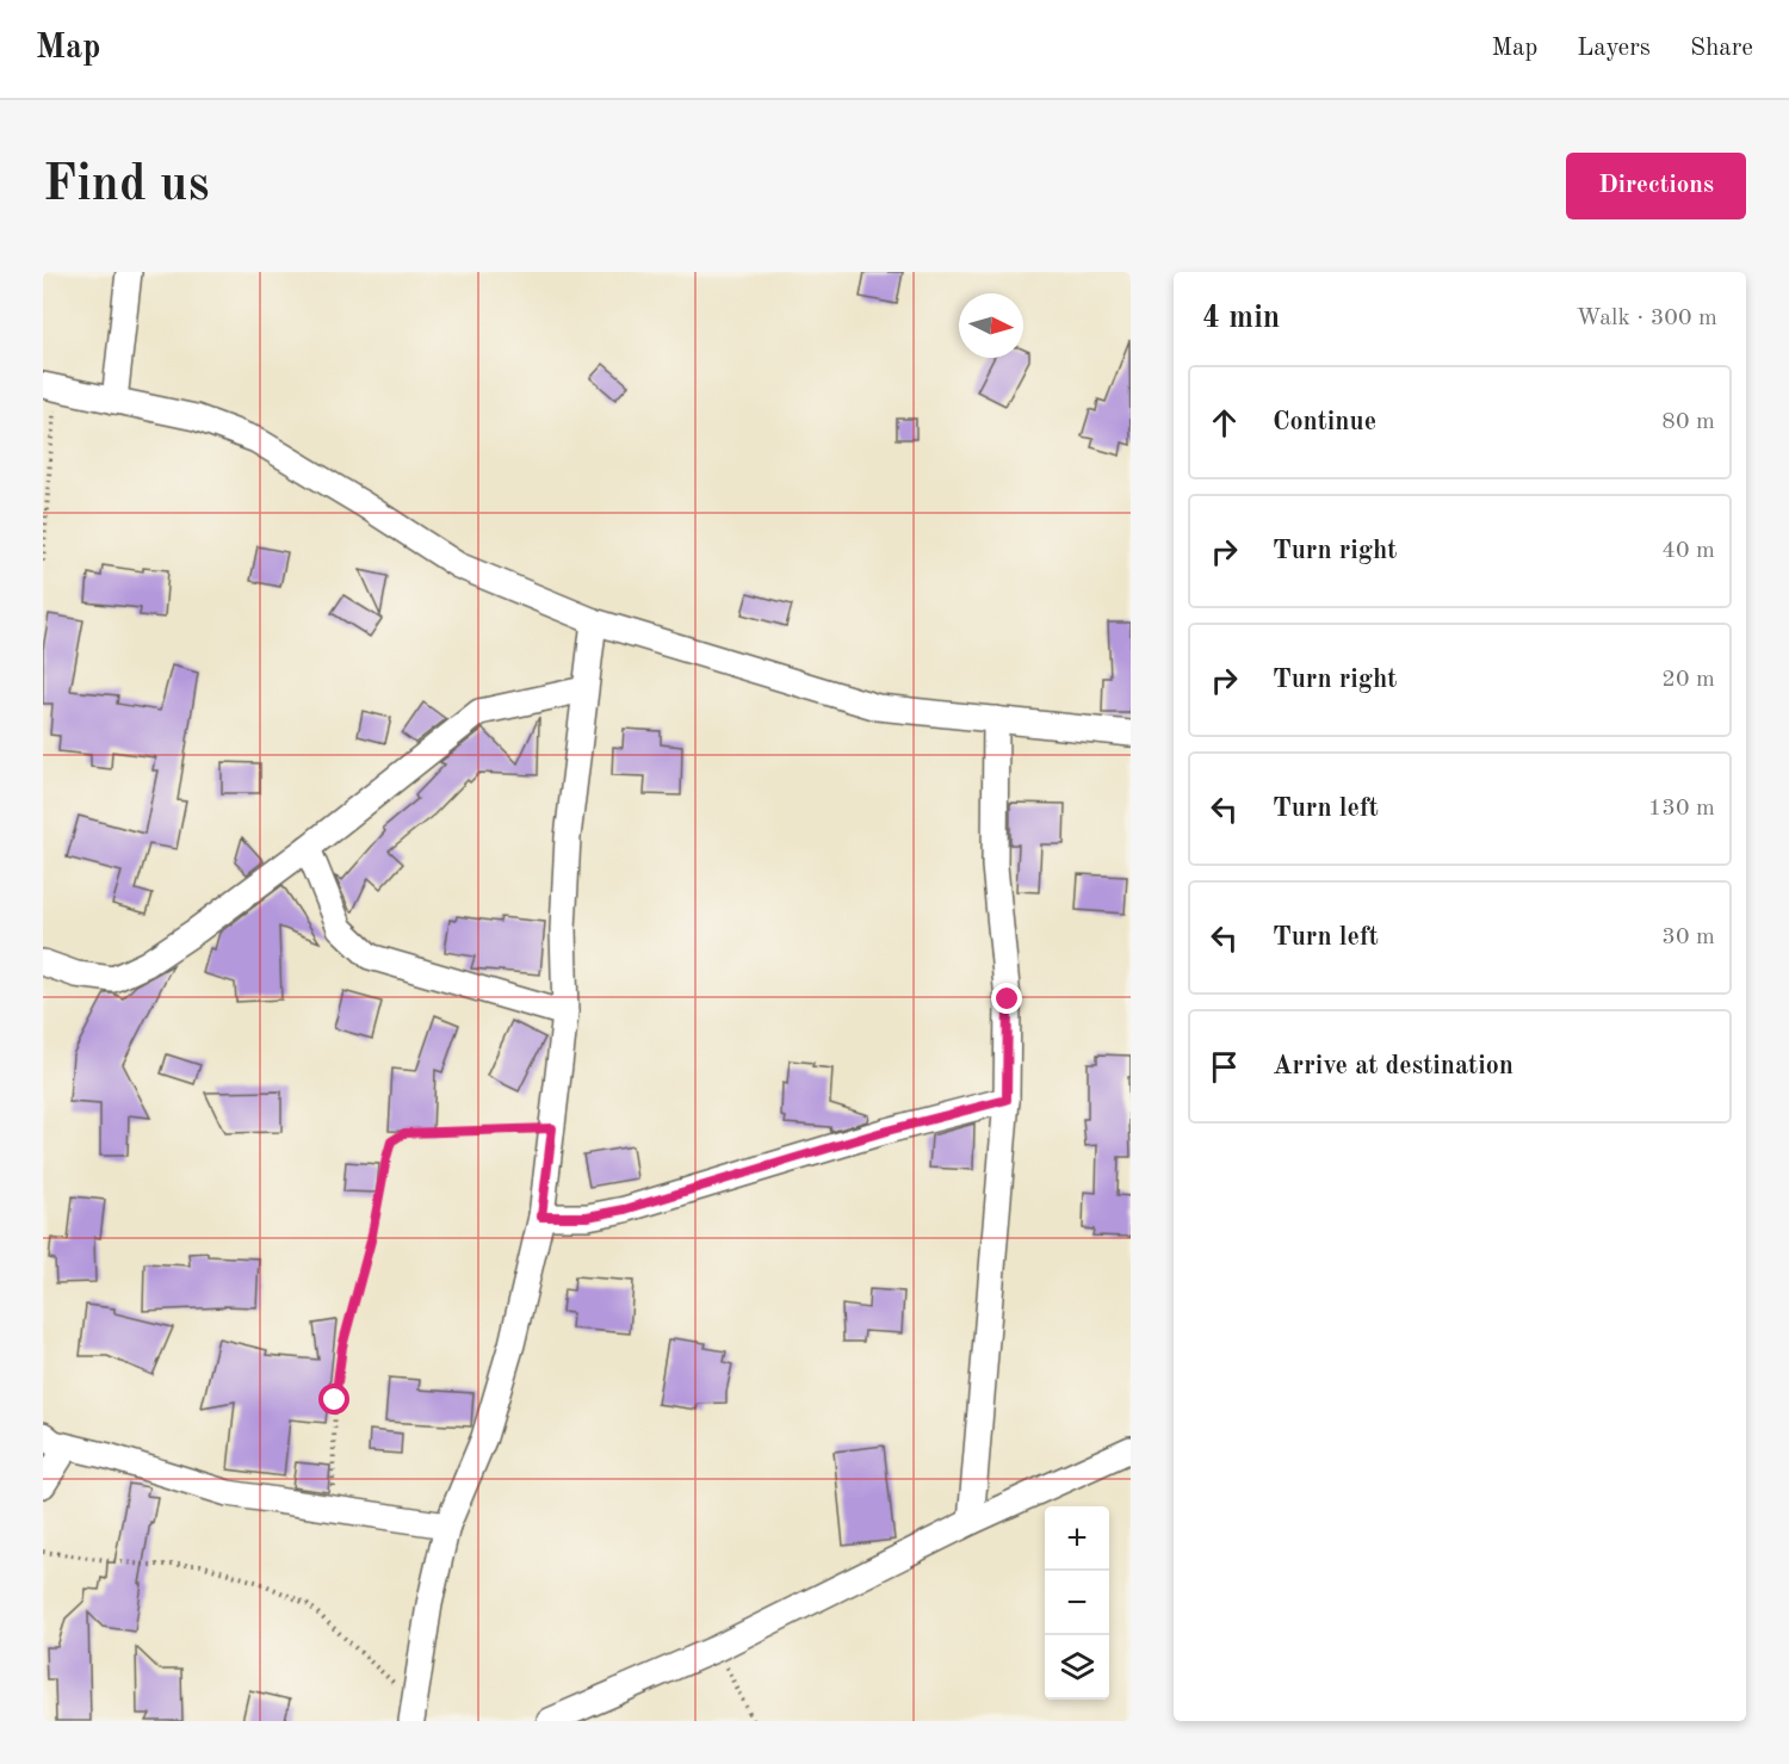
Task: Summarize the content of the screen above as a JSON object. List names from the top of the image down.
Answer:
{
  "north": "right",
  "page": {
    "header": "Map",
    "nav": ["Map", "Layers", "Share"],
    "buttons": "Directions",
    "title": "Find us",
    "heading": ["4 min", "Walk · 300 m"],
    "list": [
      ["Continue", "80 m"],
      ["Turn right", "40 m"],
      ["Turn right", "20 m"],
      ["Turn left", "130 m"],
      ["Turn left", "30 m"],
      "Arrive at destination"
    ],
    "map_buttons": ["+", "−"]
  }
}
